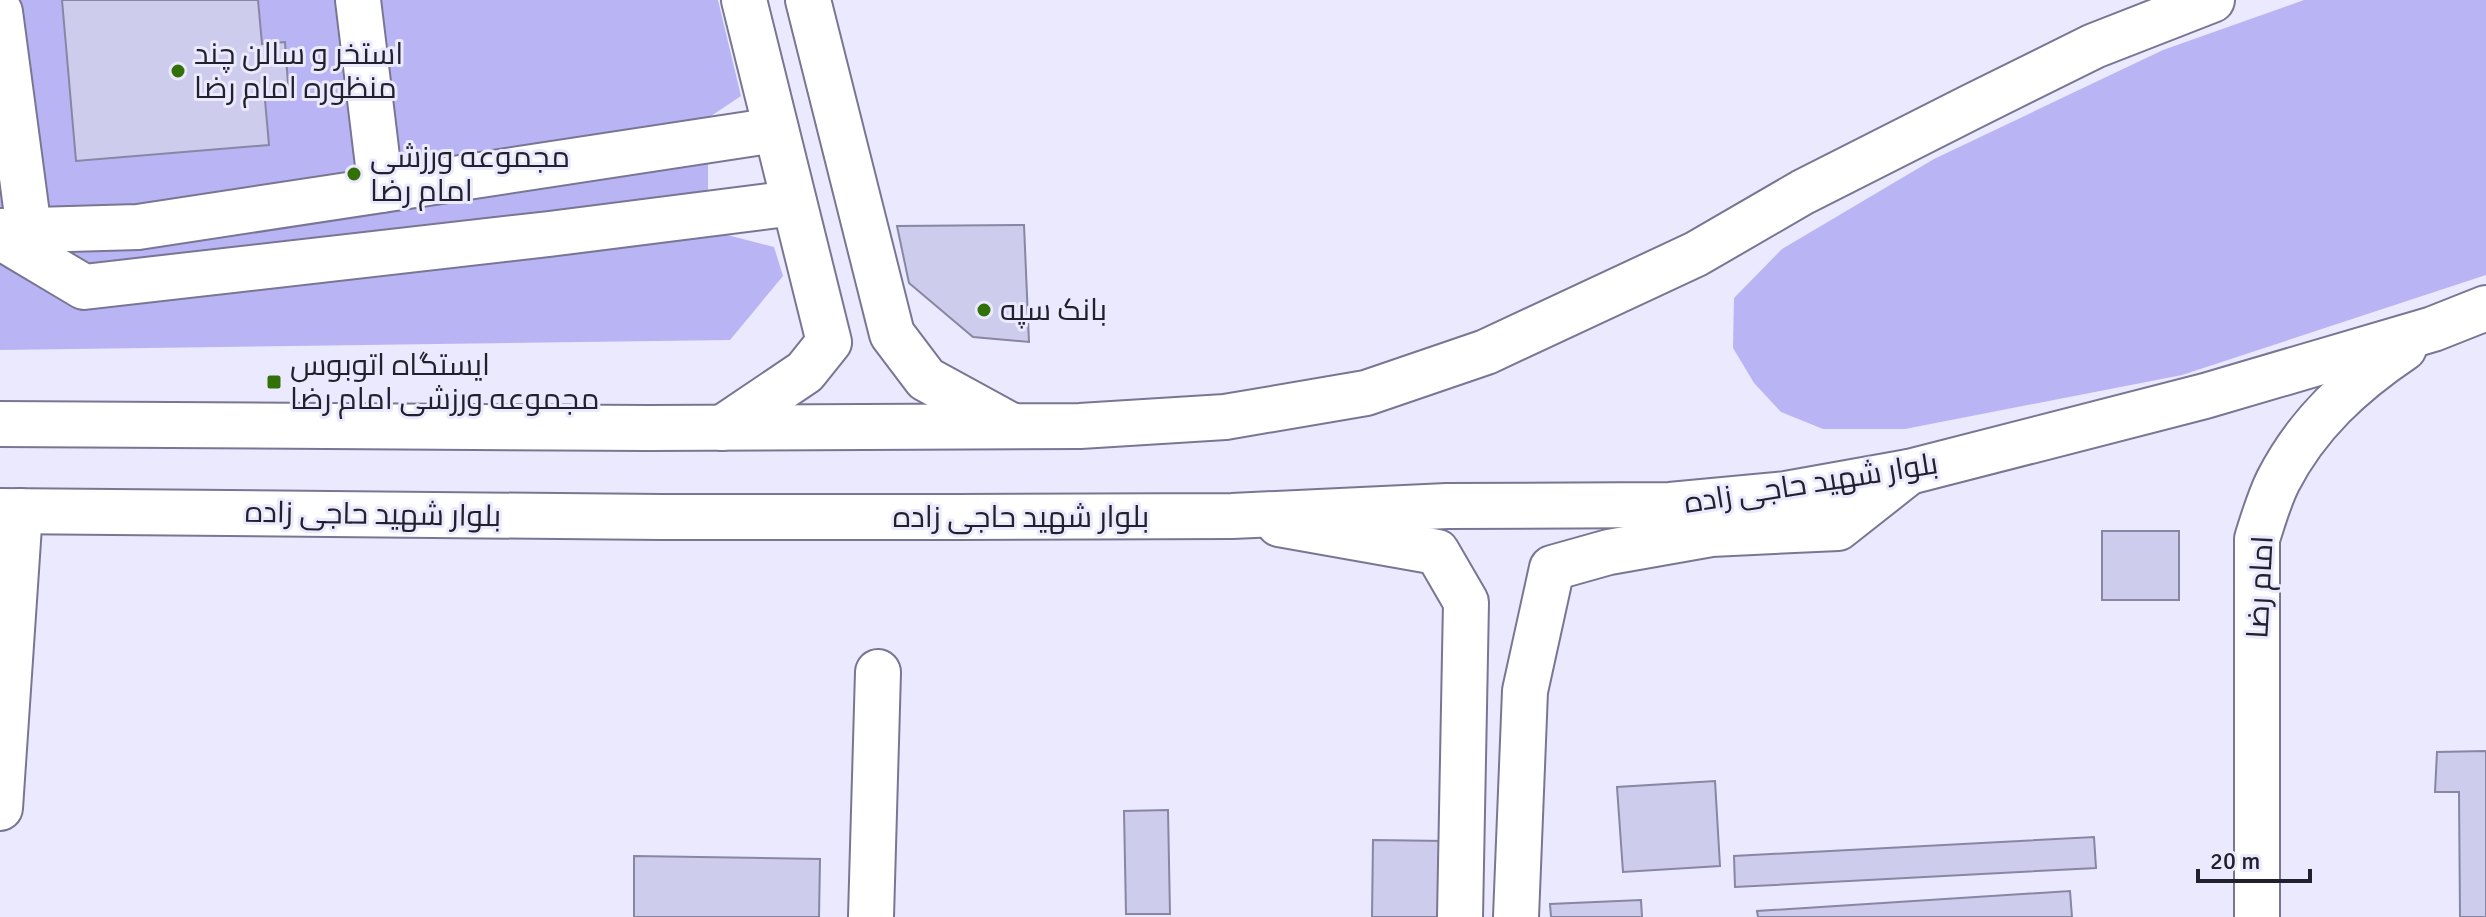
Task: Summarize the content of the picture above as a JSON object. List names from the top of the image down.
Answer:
{
  "streets": {
    "main road": ["بلوار شهید حاجی زاده", "امام رضا"]
  },
  "crossings": [
    ["بلوار شهید حاجی زاده", "امام رضا"]
  ],
  "places": {
    "other": ["استخر و سالن چند منظوره امام رضا", "مجموعه ورزشی امام رضا", "بانک سپه"],
    "transit": ["ایستگاه اتوبوس مجموعه ورزشی امام رضا"]
  },
  "scale_bar": "20 m"
}
